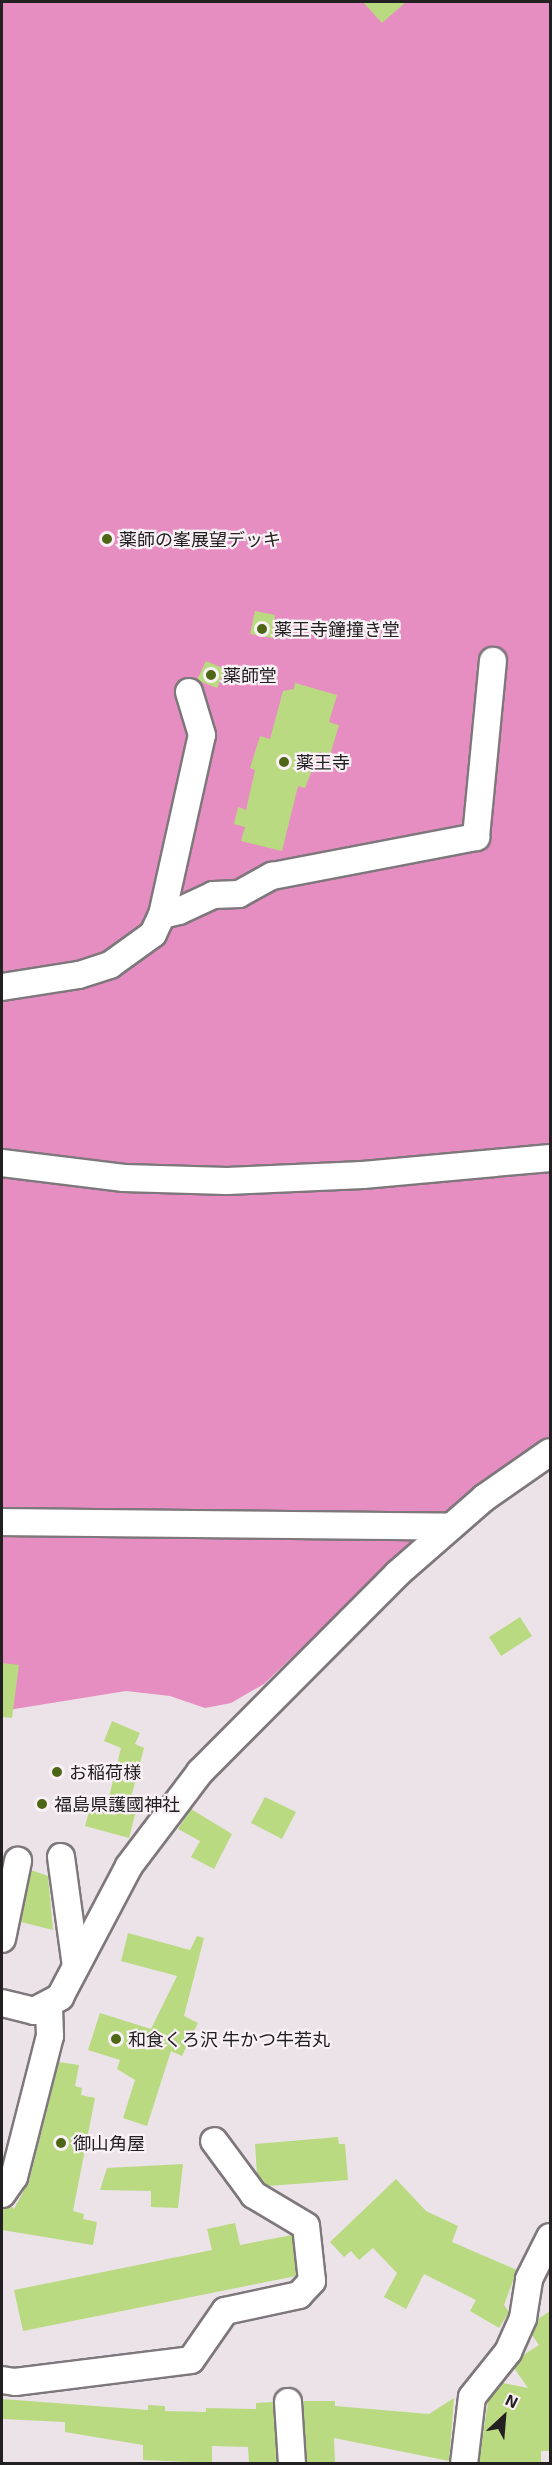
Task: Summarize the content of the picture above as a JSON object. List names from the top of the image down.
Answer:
{
  "places": [
    "薬師の峯展望デッキ",
    "薬王寺鐘撞き堂",
    "薬師堂",
    "薬王寺",
    "お稲荷様",
    "福島県護國神社",
    "和食くろ沢 牛かつ牛若丸",
    "御山角屋"
  ],
  "north": "top right"
}
